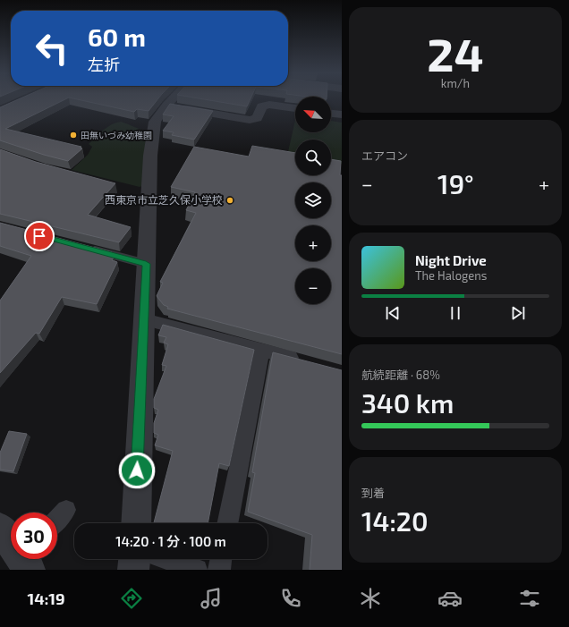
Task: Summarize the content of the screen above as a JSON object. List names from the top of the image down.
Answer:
{
  "places": ["田無いづみ幼稚園", "西東京市立芝久保小学校"],
  "north": "top left",
  "page": {
    "tile": [
      ["24", "km/h"],
      "エアコン",
      ["航続距離 · 68%", "340 km"],
      ["到着", "14:20"]
    ],
    "turn": ["60 m", "左折"],
    "map_buttons": ["+", "−"],
    "heat": ["−", "19°", "+"],
    "song": ["Night Drive", "The Halogens"],
    "limit": "30",
    "trip": "14:20 · 1 分 · 100 m",
    "tabs": "14:19"
  }
}
